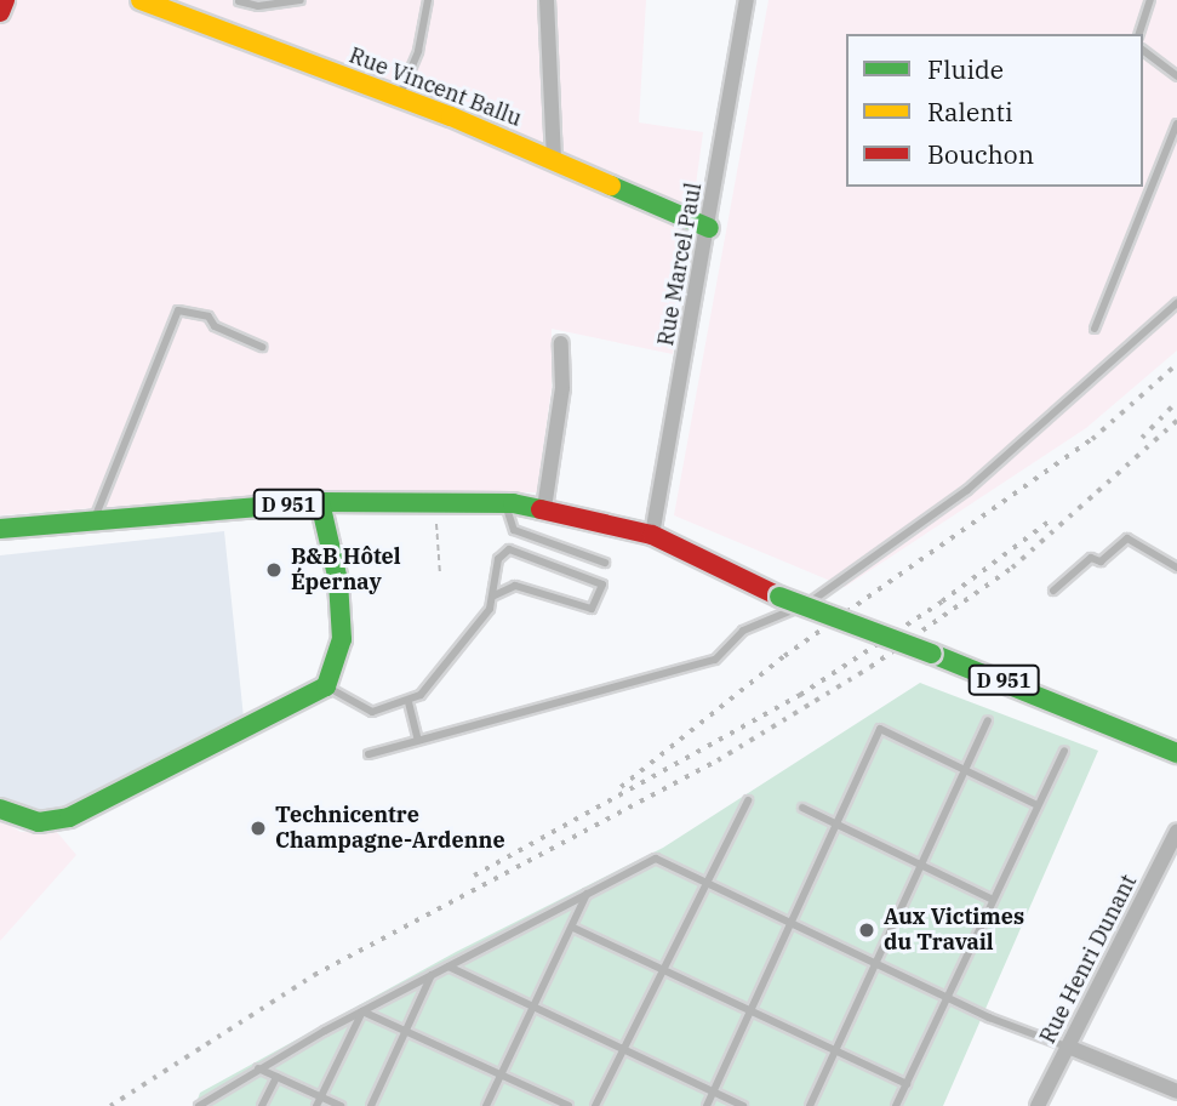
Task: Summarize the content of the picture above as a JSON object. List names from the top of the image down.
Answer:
{
  "streets": {
    "main road": ["Rue Vincent Ballu", "D 951"],
    "street": ["Rue Marcel Paul", "Rue Henri Dunant"]
  },
  "crossings": [
    ["Rue Vincent Ballu", "Rue Marcel Paul"],
    ["Rue Marcel Paul", "D 951"]
  ],
  "places": ["B&B Hôtel Épernay", "Technicentre Champagne-Ardenne", "Aux Victimes du Travail"],
  "legend": ["Fluide", "Ralenti", "Bouchon"]
}
